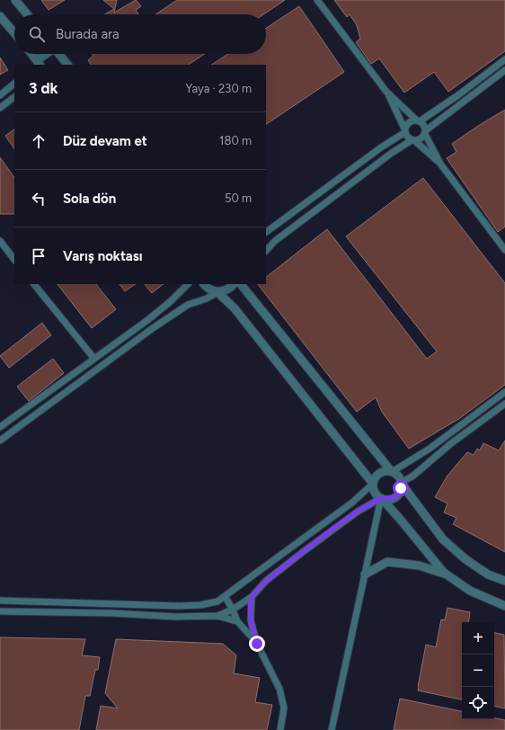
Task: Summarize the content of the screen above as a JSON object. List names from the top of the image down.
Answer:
{
  "page": {
    "search": "Burada ara",
    "heading": ["3 dk", "Yaya · 230 m"],
    "list": [
      ["Düz devam et", "180 m"],
      ["Sola dön", "50 m"],
      "Varış noktası"
    ],
    "map_buttons": ["+", "−"]
  }
}
